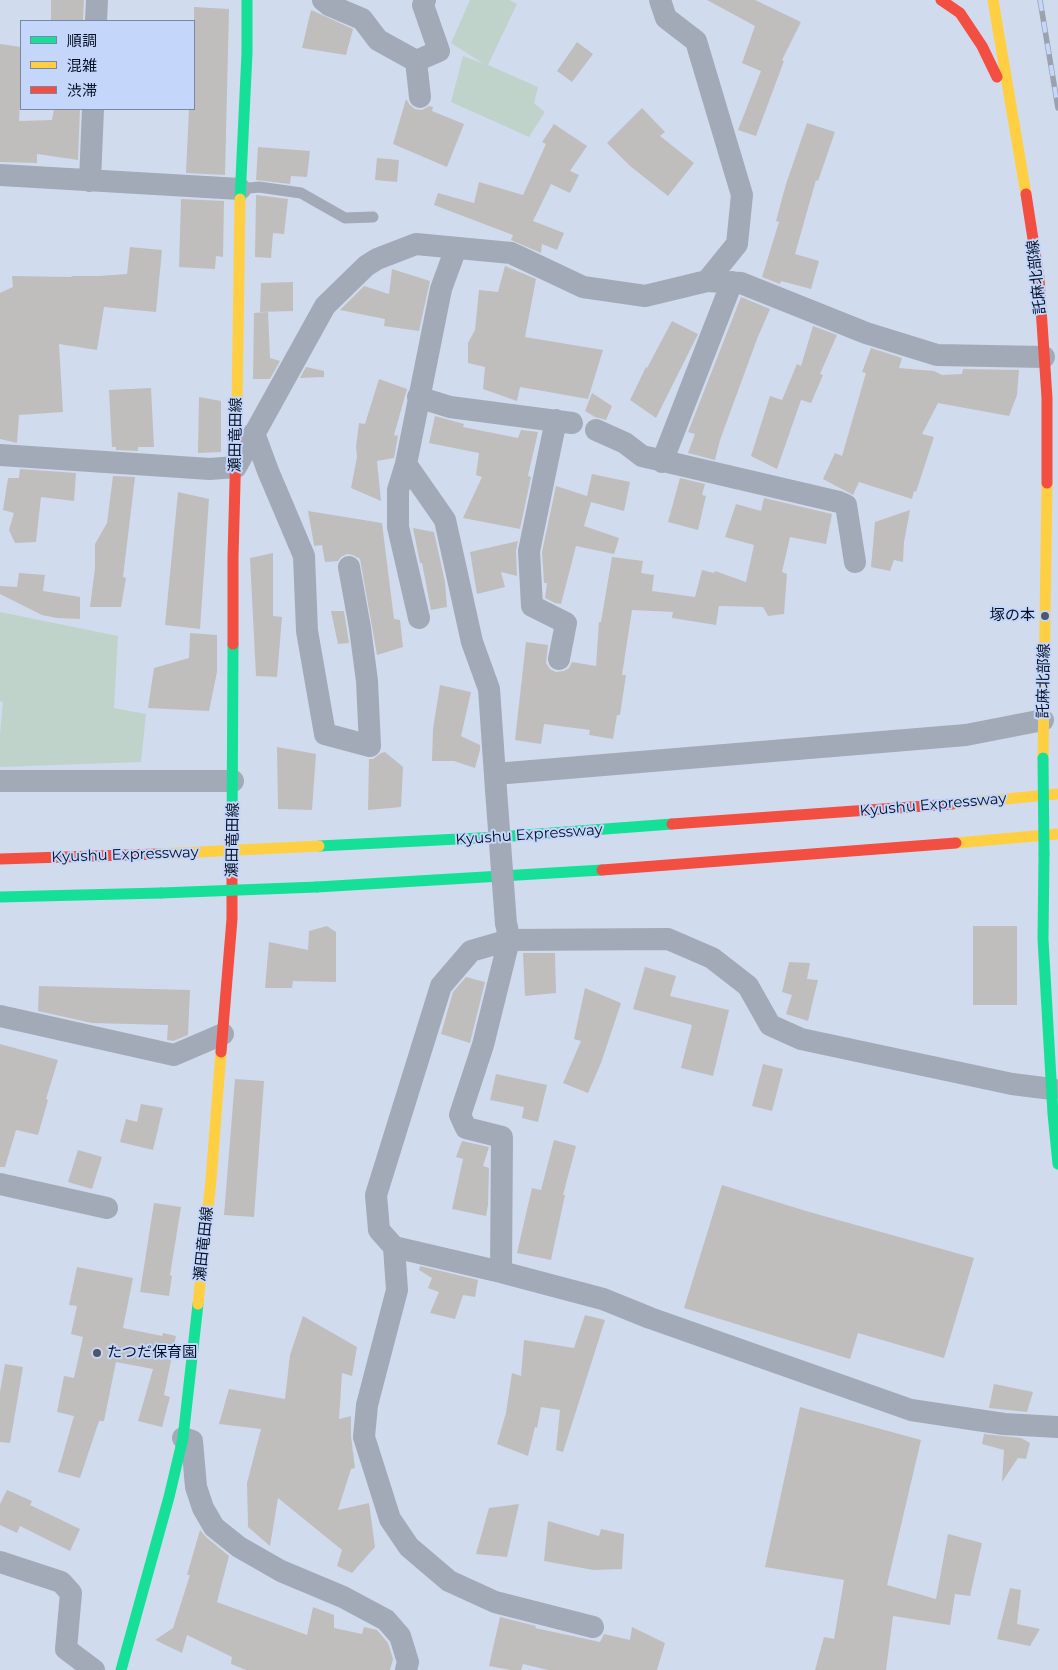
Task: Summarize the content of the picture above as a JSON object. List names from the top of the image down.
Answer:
{
  "streets": {
    "main road": ["託麻北部線", "瀬田竜田線", "Kyushu Expressway"]
  },
  "places": ["塚の本", "たつだ保育園"],
  "legend": ["順調", "混雑", "渋滞"]
}
